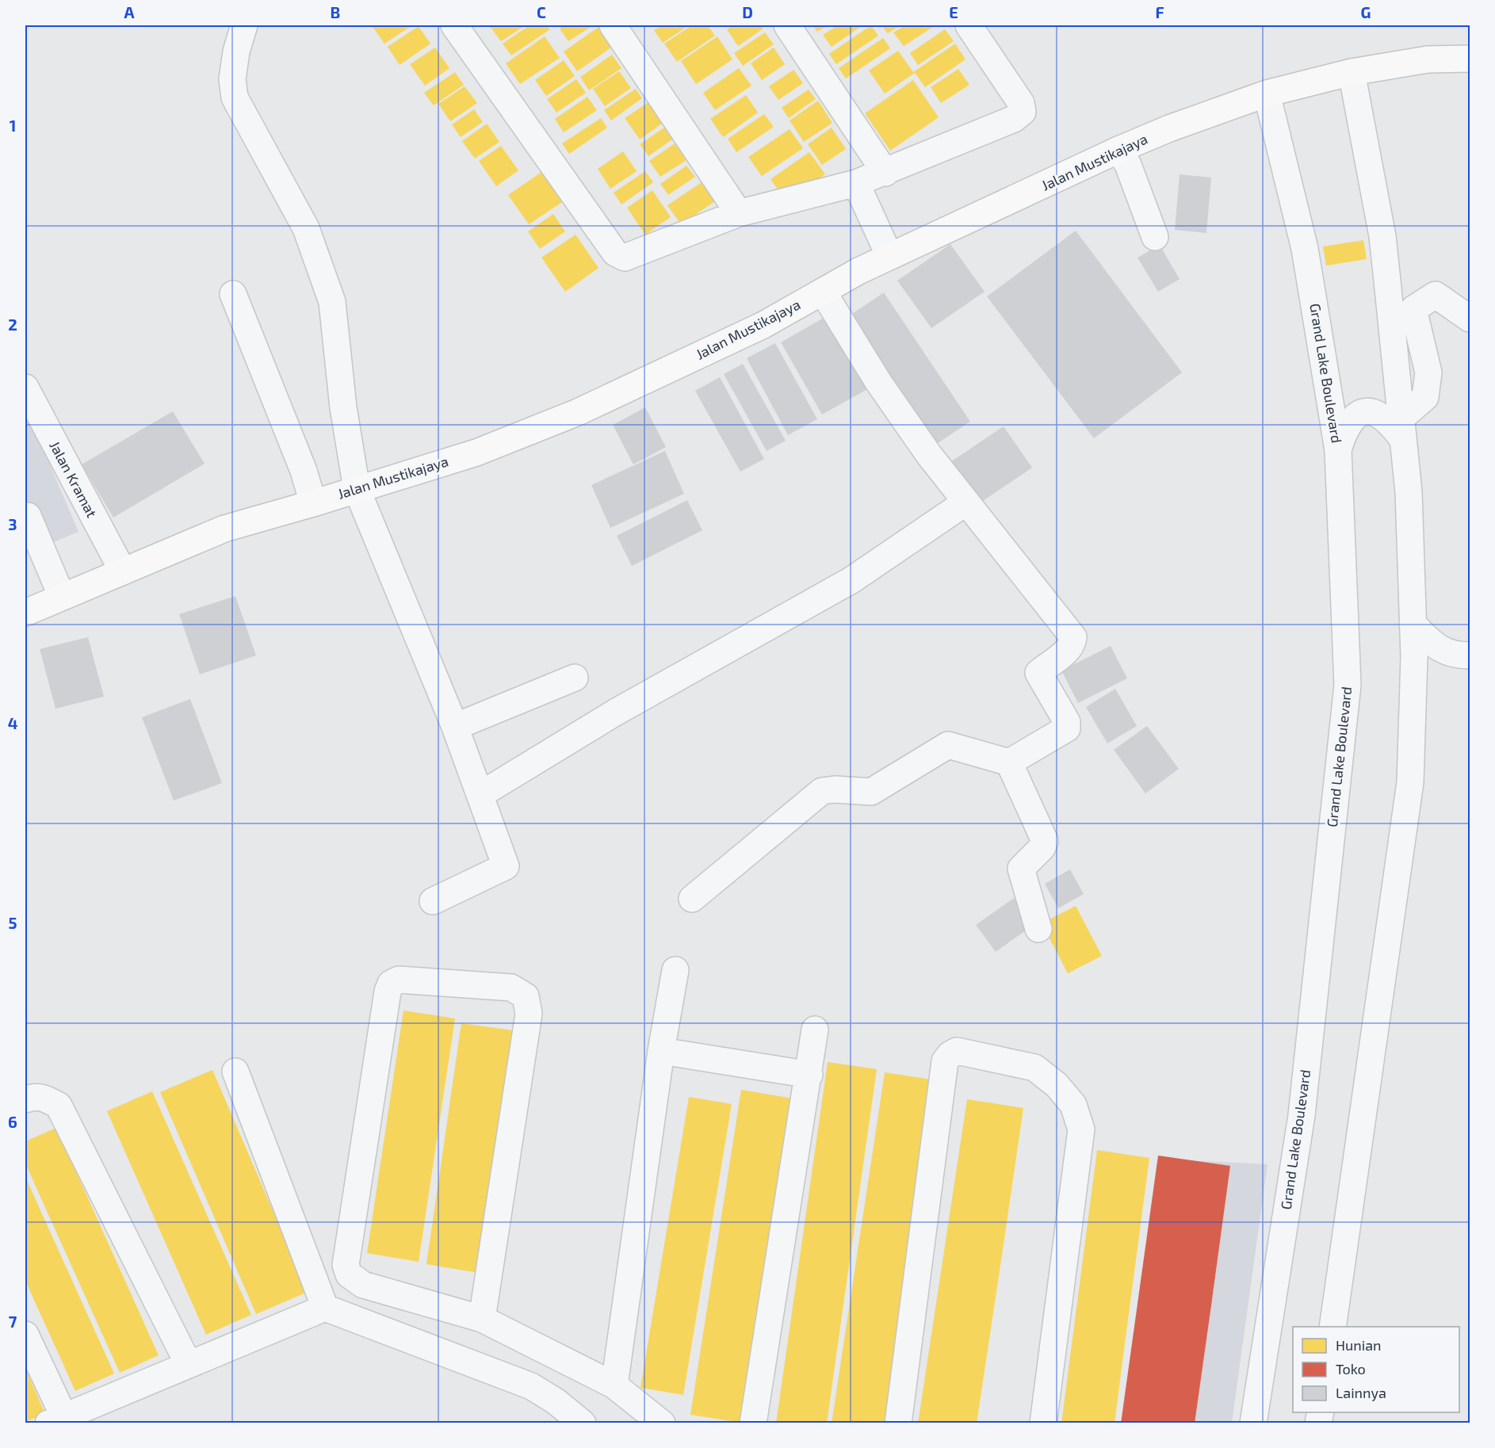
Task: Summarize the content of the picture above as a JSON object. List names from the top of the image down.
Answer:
{
  "streets": {
    "main road": ["Jalan Mustikajaya"],
    "street": ["Grand Lake Boulevard", "Jalan Kramat"]
  },
  "crossings": [
    ["Jalan Mustikajaya", "Grand Lake Boulevard"],
    ["Jalan Mustikajaya", "Jalan Kramat"]
  ],
  "legend": ["Hunian", "Toko", "Lainnya"],
  "grid": {
    "columns": [
      "A",
      "B",
      "C",
      "D",
      "E",
      "F",
      "G"
    ],
    "rows": [
      "1",
      "2",
      "3",
      "4",
      "5",
      "6",
      "7"
    ]
  }
}
